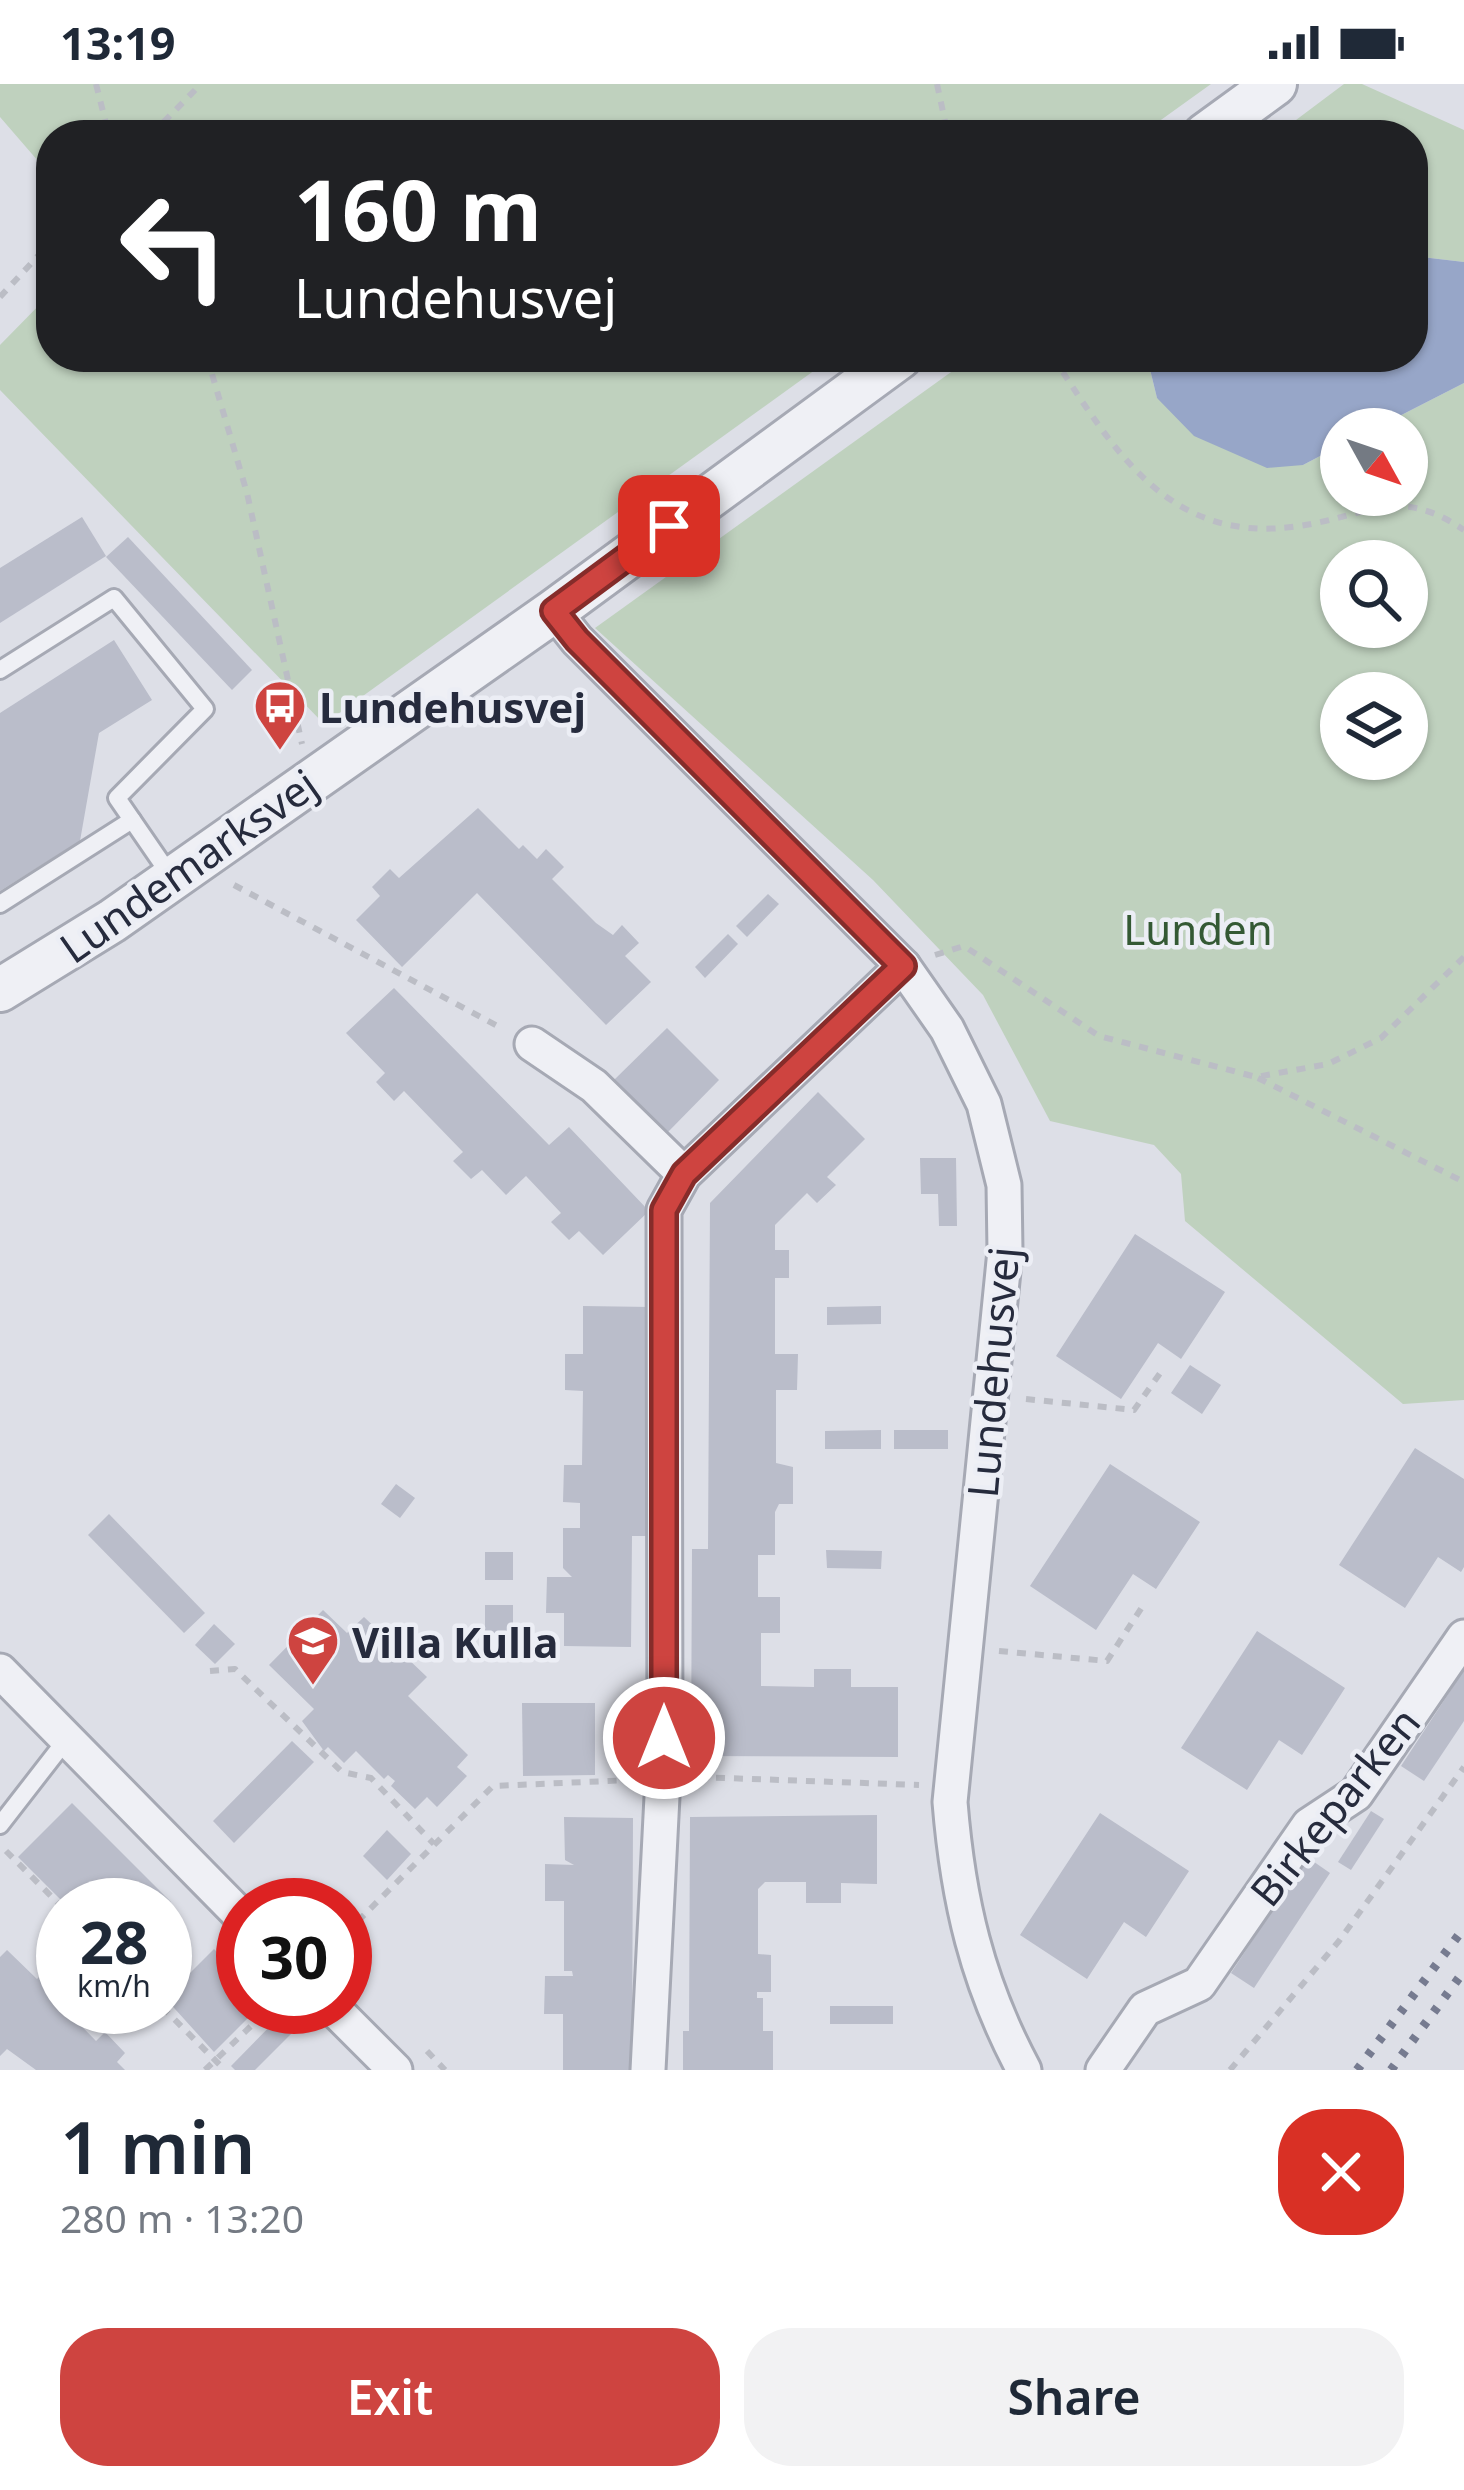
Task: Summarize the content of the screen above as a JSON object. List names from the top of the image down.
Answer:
{
  "streets": {
    "street": ["Lundemarksvej", "Lundehusvej", "Birkeparken"]
  },
  "crossings": [
    ["Lundemarksvej", "Lundehusvej"]
  ],
  "parks": ["Lunden"],
  "places": {
    "bus stop": ["Lundehusvej"],
    "school or university": ["Villa Kulla"]
  },
  "north": "bottom right",
  "page": {
    "status": "13:19",
    "turn": ["160 m", "Lundehusvej"],
    "speed": "28 km/h",
    "limit": "30",
    "heading": ["1 min", "280 m · 13:20"],
    "buttons": ["Exit", "Share"]
  }
}
